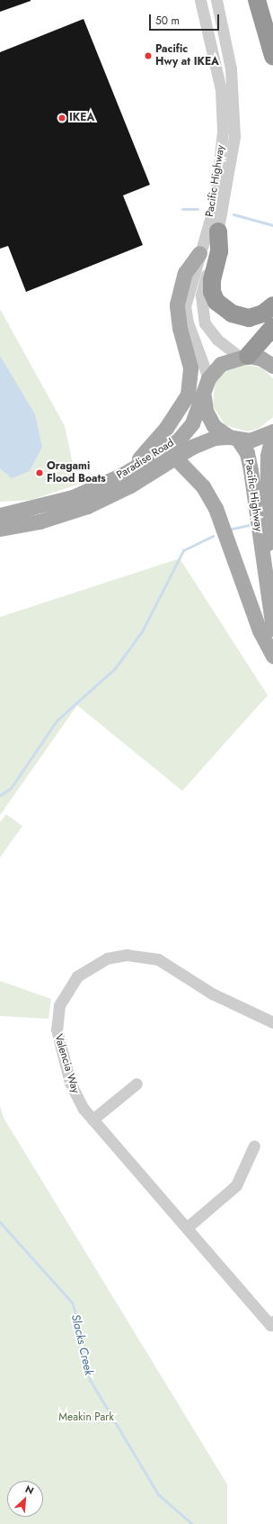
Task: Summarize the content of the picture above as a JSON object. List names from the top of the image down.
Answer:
{
  "streets": {
    "main road": ["Pacific Highway", "Paradise Road"],
    "street": ["Valencia Way"]
  },
  "crossings": [
    ["Pacific Highway", "Paradise Road"]
  ],
  "water": ["Slacks Creek"],
  "parks": ["Meakin Park"],
  "places": ["Pacific Hwy at IKEA", "IKEA", "Oragami Flood Boats"],
  "scale_bar": "50 m",
  "north": "top right"
}
